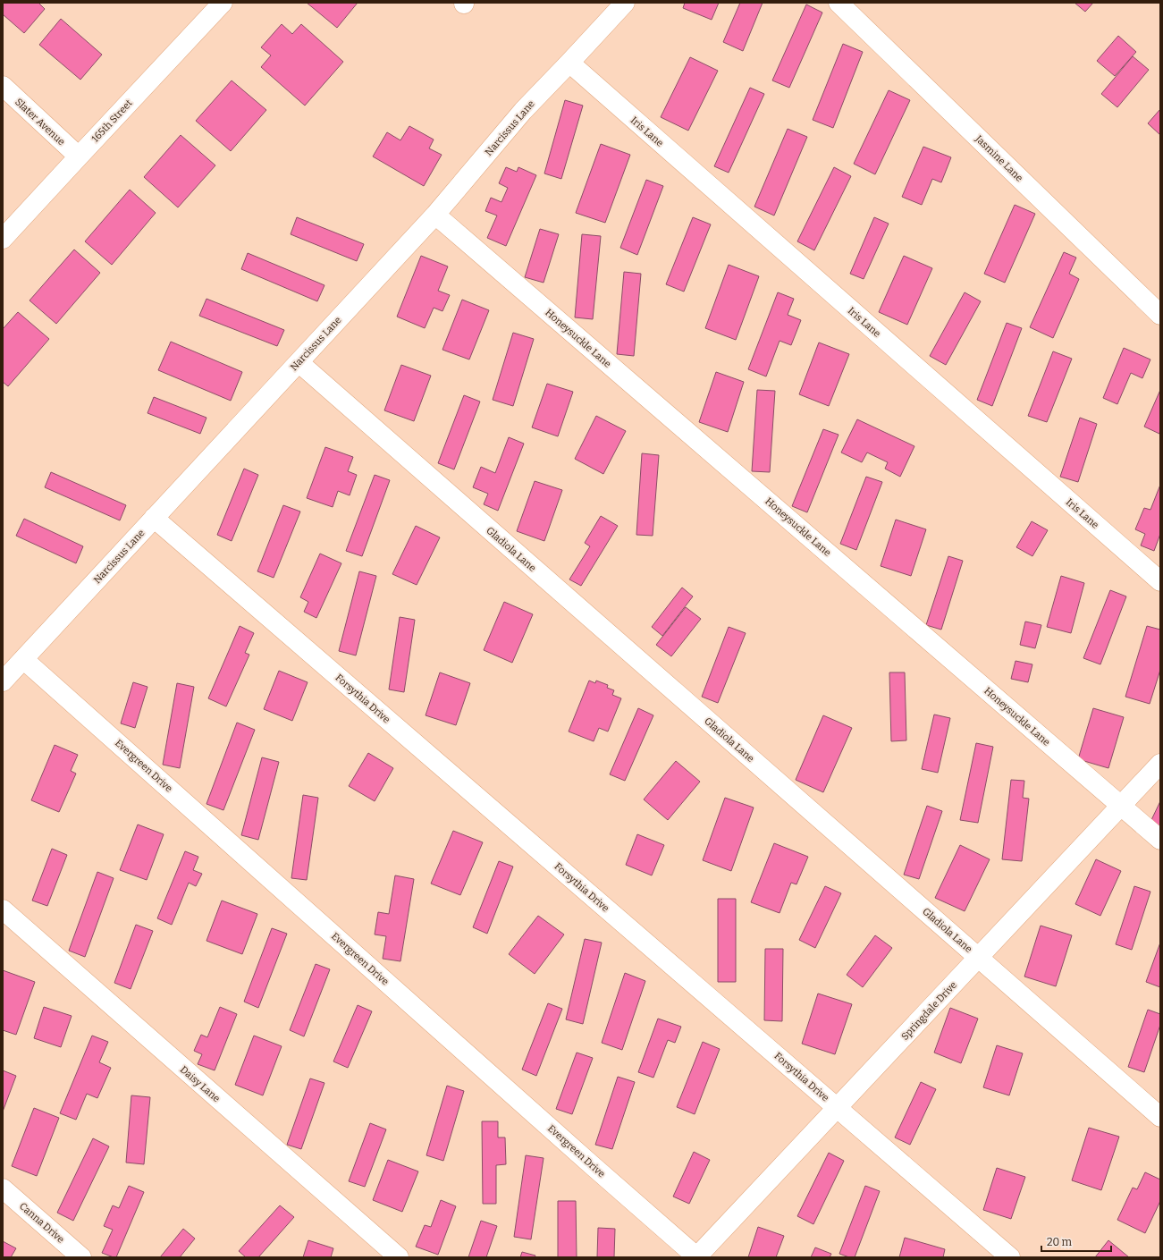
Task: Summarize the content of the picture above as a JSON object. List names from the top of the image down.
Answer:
{
  "streets": {
    "street": [
      "165th Street",
      "Slater Avenue",
      "Narcissus Lane",
      "Iris Lane",
      "Jasmine Lane",
      "Honeysuckle Lane",
      "Gladiola Lane",
      "Forsythia Drive",
      "Evergreen Drive",
      "Springdale Drive",
      "Daisy Lane",
      "Canna Drive"
    ]
  },
  "crossings": [
    ["165th Street", "Slater Avenue"],
    ["Narcissus Lane", "Iris Lane"],
    ["Narcissus Lane", "Honeysuckle Lane"],
    ["Narcissus Lane", "Gladiola Lane"],
    ["Narcissus Lane", "Forsythia Drive"],
    ["Narcissus Lane", "Evergreen Drive"],
    ["Honeysuckle Lane", "Springdale Drive"],
    ["Gladiola Lane", "Springdale Drive"],
    ["Forsythia Drive", "Springdale Drive"],
    ["Evergreen Drive", "Springdale Drive"]
  ],
  "scale_bar": "20 m"
}
